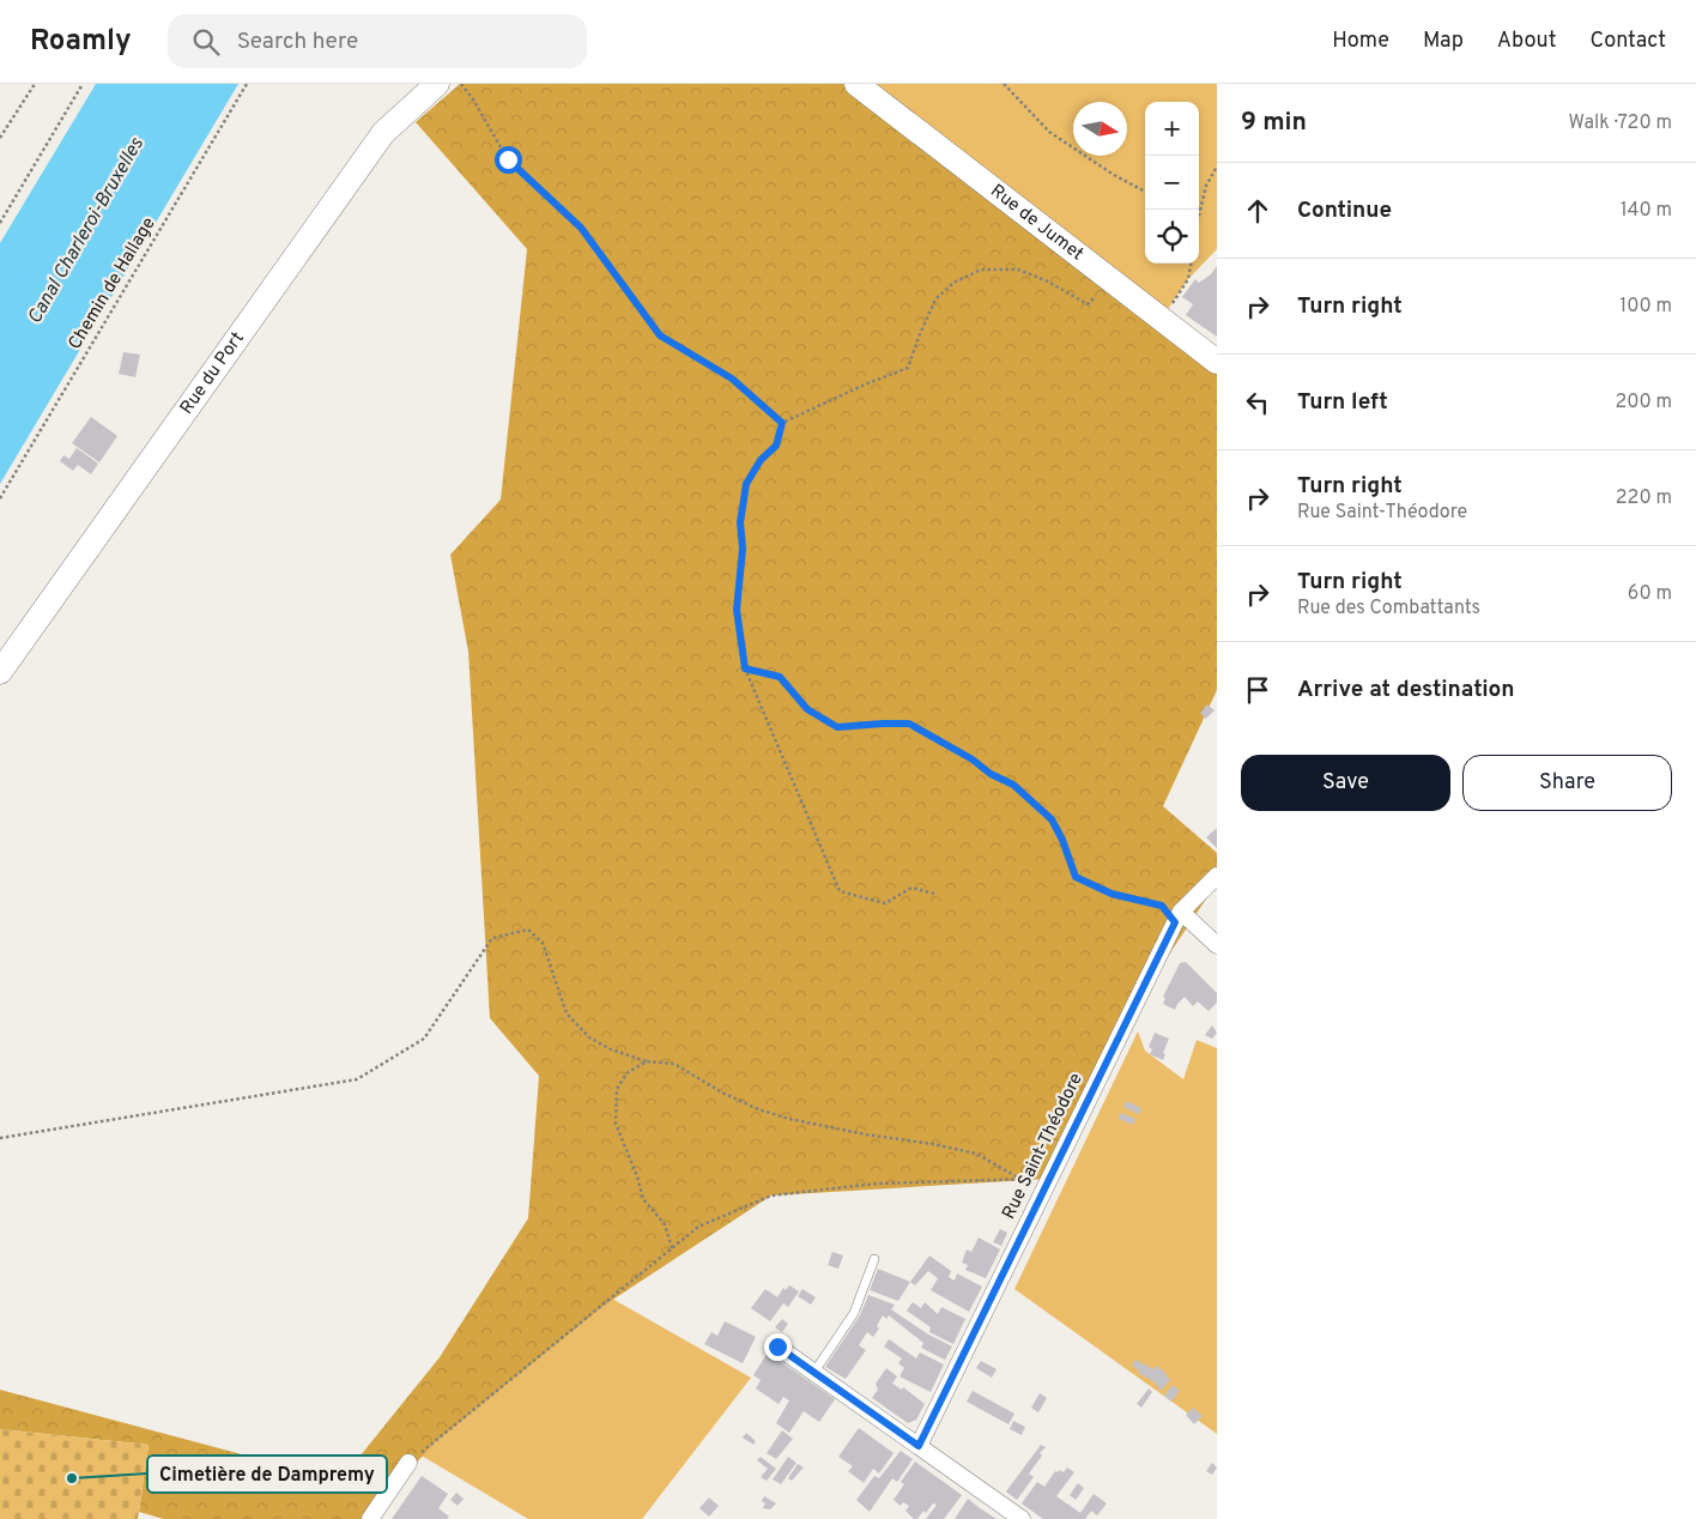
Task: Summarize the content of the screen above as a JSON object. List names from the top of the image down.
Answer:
{
  "streets": {
    "main road": ["Rue de Jumet", "Rue du Port"],
    "street": ["Rue Saint-Théodore"],
    "path": ["Chemin de Hallage"]
  },
  "water": ["Canal Charleroi-Bruxelles"],
  "places": ["Cimetière de Dampremy"],
  "north": "right",
  "page": {
    "header": "Roamly",
    "search": "Search here",
    "nav": [
      "Home",
      "Map",
      "About",
      "Contact"
    ],
    "heading": ["9 min", "Walk · 720 m"],
    "map_buttons": ["+", "−"],
    "list": [
      ["Continue", "140 m"],
      ["Turn right", "100 m"],
      ["Turn left", "200 m"],
      ["Turn right", "Rue Saint-Théodore", "220 m"],
      ["Turn right", "Rue des Combattants", "60 m"],
      "Arrive at destination"
    ],
    "buttons": ["Save", "Share"]
  }
}
